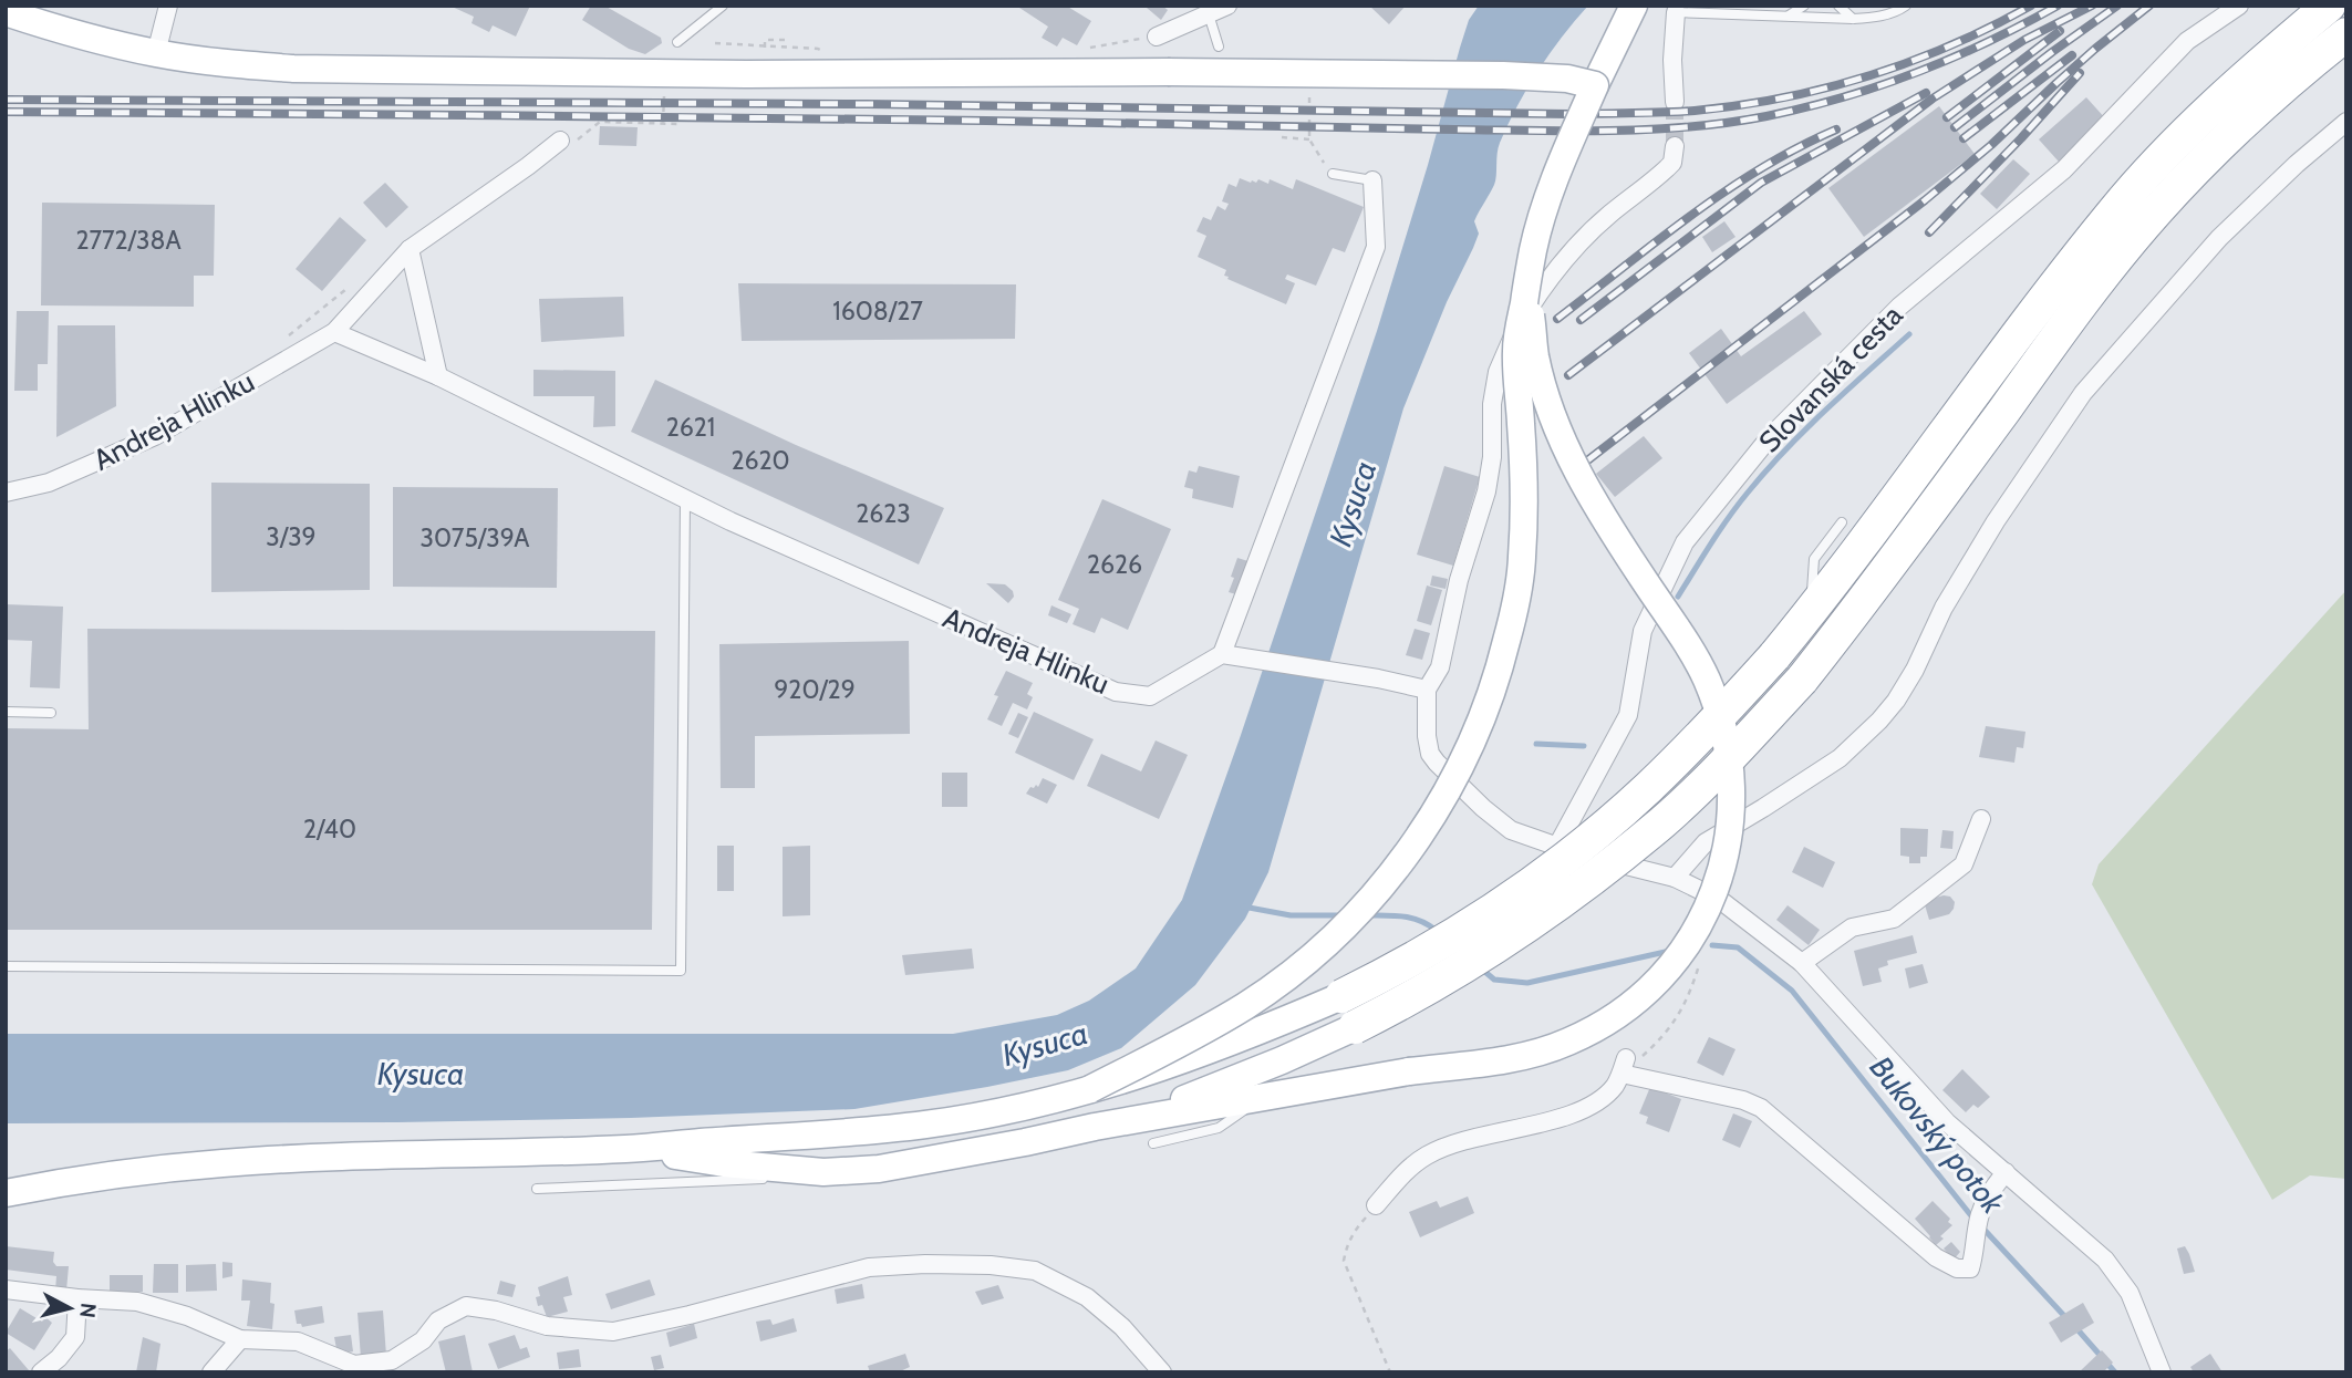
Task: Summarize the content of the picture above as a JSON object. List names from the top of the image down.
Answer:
{
  "streets": {
    "street": ["Slovanská cesta", "Andreja Hlinku"]
  },
  "water": ["Kysuca", "Bukovský potok"],
  "house_numbers": [
    "2772/38A",
    "1608/27",
    "2621",
    "2620",
    "2623",
    "3/39",
    "3075/39A",
    "2626",
    "920/29",
    "2/40"
  ],
  "north": "right"
}
